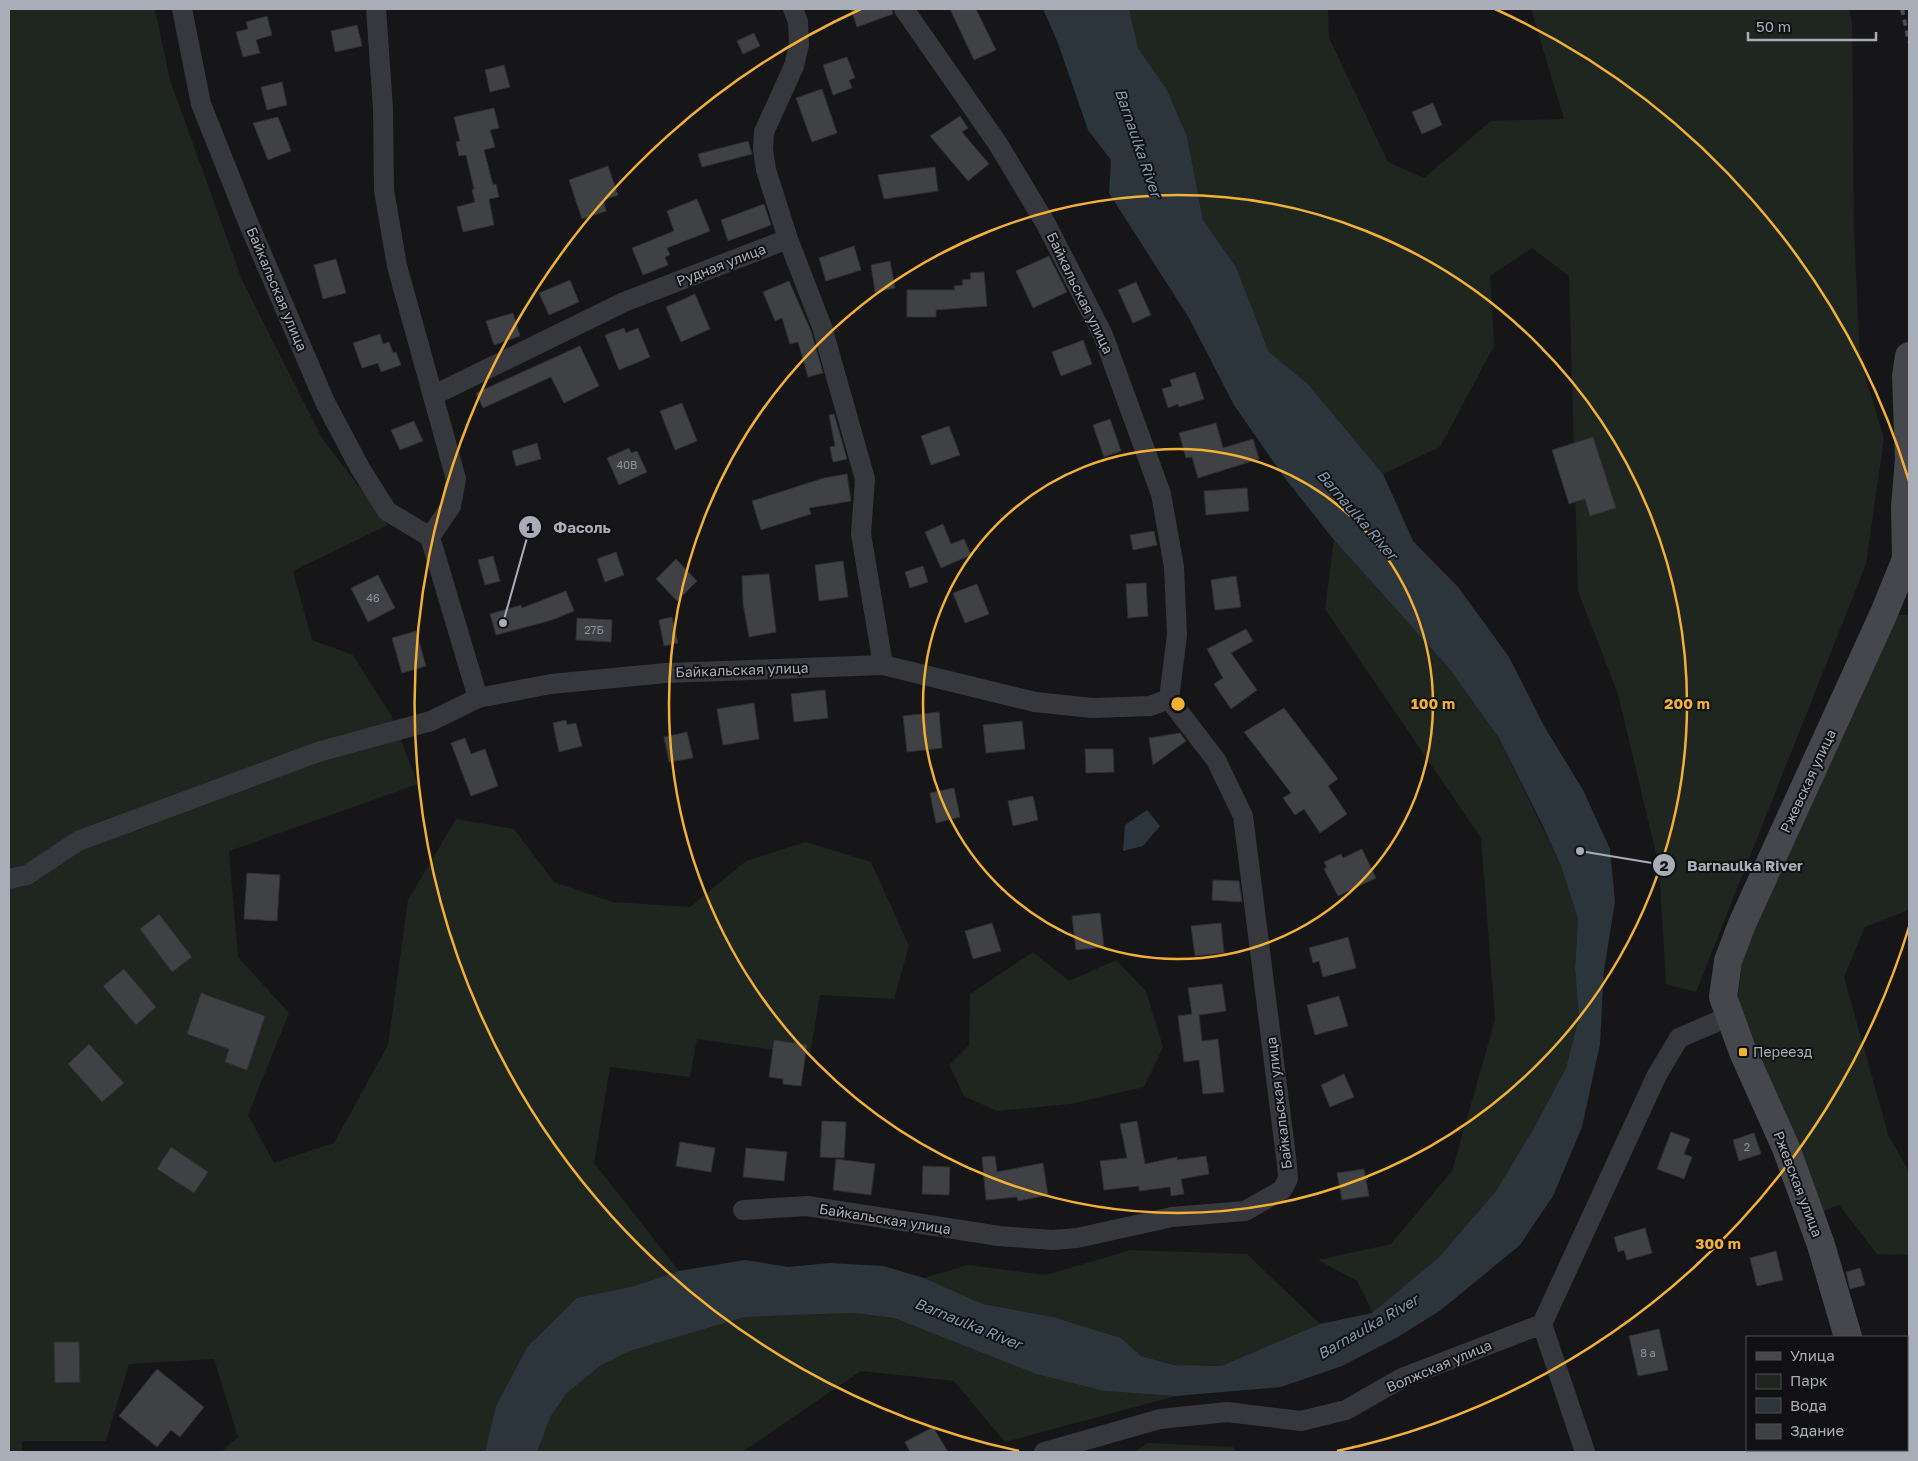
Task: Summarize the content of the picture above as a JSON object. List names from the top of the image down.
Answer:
{
  "streets": {
    "main road": ["Ржевская улица"],
    "street": ["Рудная улица", "Байкальская улица", "Волжская улица"]
  },
  "water": ["Barnaulka River"],
  "places": {
    "other": ["Фасоль", "Barnaulka River"],
    "transit": ["Переезд"]
  },
  "house_numbers": [
    "40В",
    "46",
    "27Б",
    "2",
    "8 а"
  ],
  "legend": [
    "Улица",
    "Парк",
    "Вода",
    "Здание"
  ],
  "scale_bar": "50 m",
  "rings": ["100 m", "200 m", "300 m"]
}
